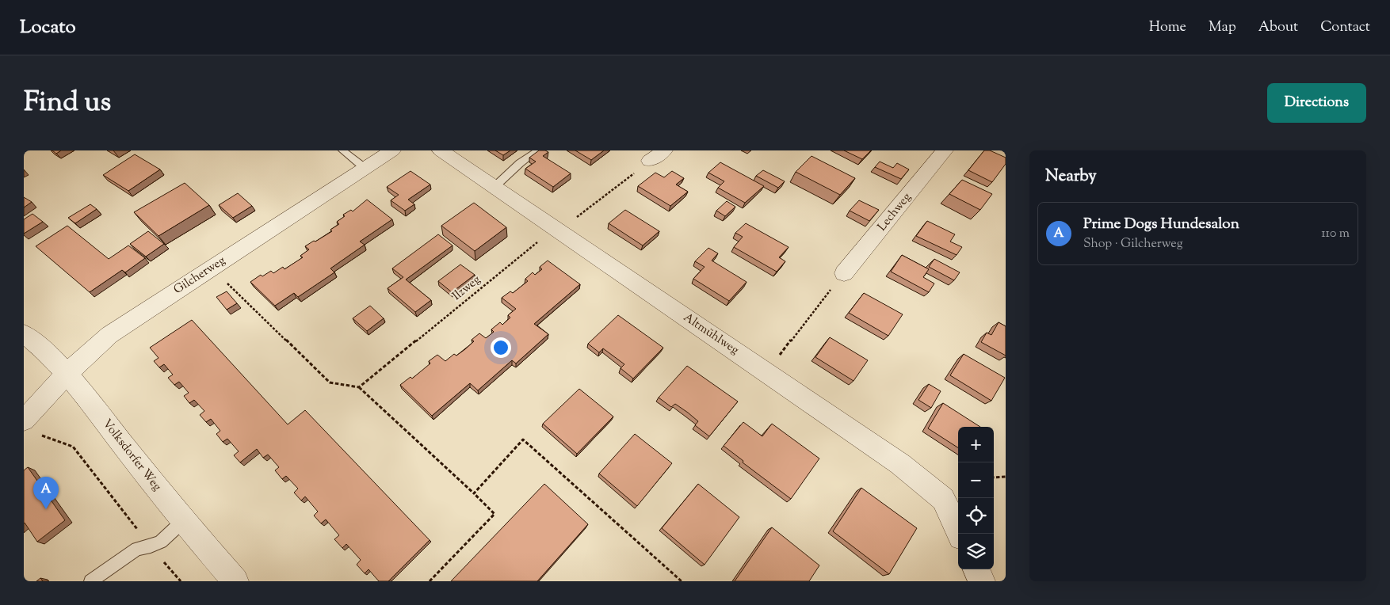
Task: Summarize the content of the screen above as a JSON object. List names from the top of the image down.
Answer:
{
  "streets": {
    "street": [
      "Lechweg",
      "Gilcherweg",
      "Altmühlweg",
      "Volksdorfer Weg"
    ],
    "path": ["Ilzweg"]
  },
  "crossings": [
    ["Gilcherweg", "Volksdorfer Weg"],
    ["Ilzweg", "Altmühlweg"]
  ],
  "page": {
    "header": "Locato",
    "nav": [
      "Home",
      "Map",
      "About",
      "Contact"
    ],
    "title": "Find us",
    "buttons": "Directions",
    "heading": "Nearby",
    "list": [
      {
        "mark": "A",
        "name": "Prime Dogs Hundesalon",
        "note": "Shop · Gilcherweg",
        "value": "110 m"
      }
    ],
    "map_buttons": ["+", "−"],
    "pins": "A"
  }
}
